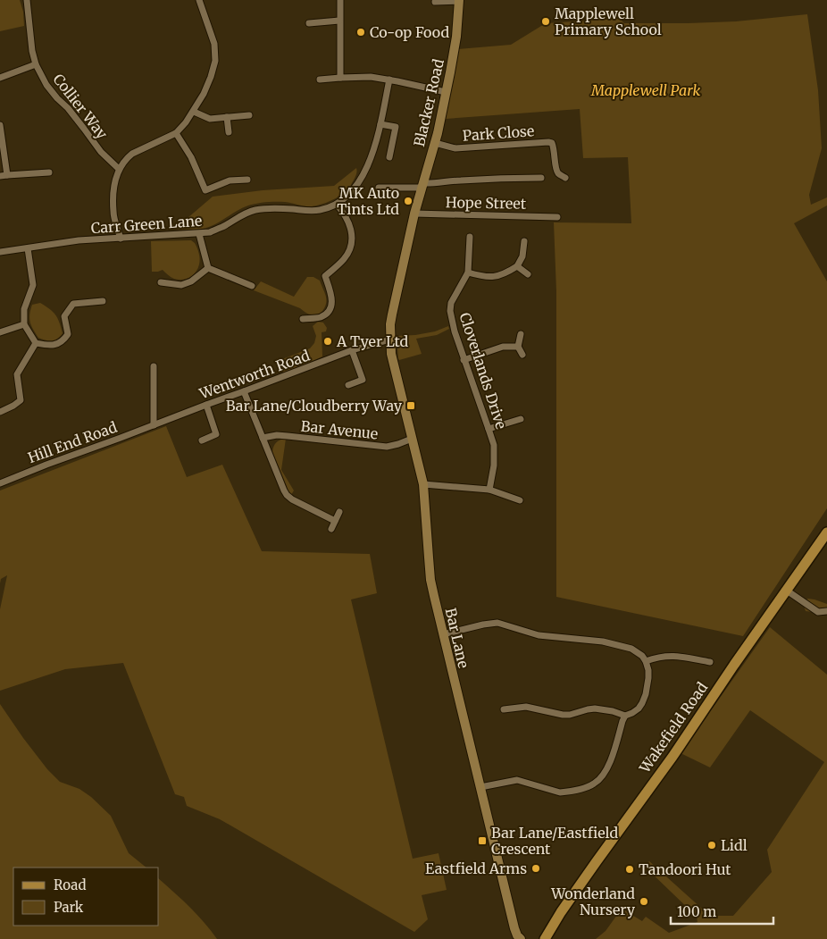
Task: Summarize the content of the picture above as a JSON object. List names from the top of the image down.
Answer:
{
  "streets": {
    "main road": ["Blacker Road", "Bar Lane", "Wakefield Road"],
    "street": [
      "Collier Way",
      "Park Close",
      "Hope Street",
      "Carr Green Lane",
      "Cloverlands Drive",
      "Wentworth Road",
      "Bar Avenue",
      "Hill End Road"
    ]
  },
  "crossings": [
    ["Blacker Road", "Park Close"],
    ["Blacker Road", "Hope Street"],
    ["Blacker Road", "Wentworth Road"],
    ["Blacker Road", "Bar Lane"],
    ["Wentworth Road", "Hill End Road"],
    ["Wentworth Road", "Bar Lane"],
    ["Bar Avenue", "Bar Lane"]
  ],
  "parks": ["Mapplewell Park"],
  "places": {
    "other": [
      "Mapplewell Primary School",
      "Co-op Food",
      "MK Auto Tints Ltd",
      "A Tyer Ltd",
      "Lidl",
      "Eastfield Arms",
      "Tandoori Hut",
      "Wonderland Nursery"
    ],
    "transit": ["Bar Lane/Cloudberry Way", "Bar Lane/Eastfield Crescent"]
  },
  "legend": ["Road", "Park"],
  "scale_bar": "100 m"
}
